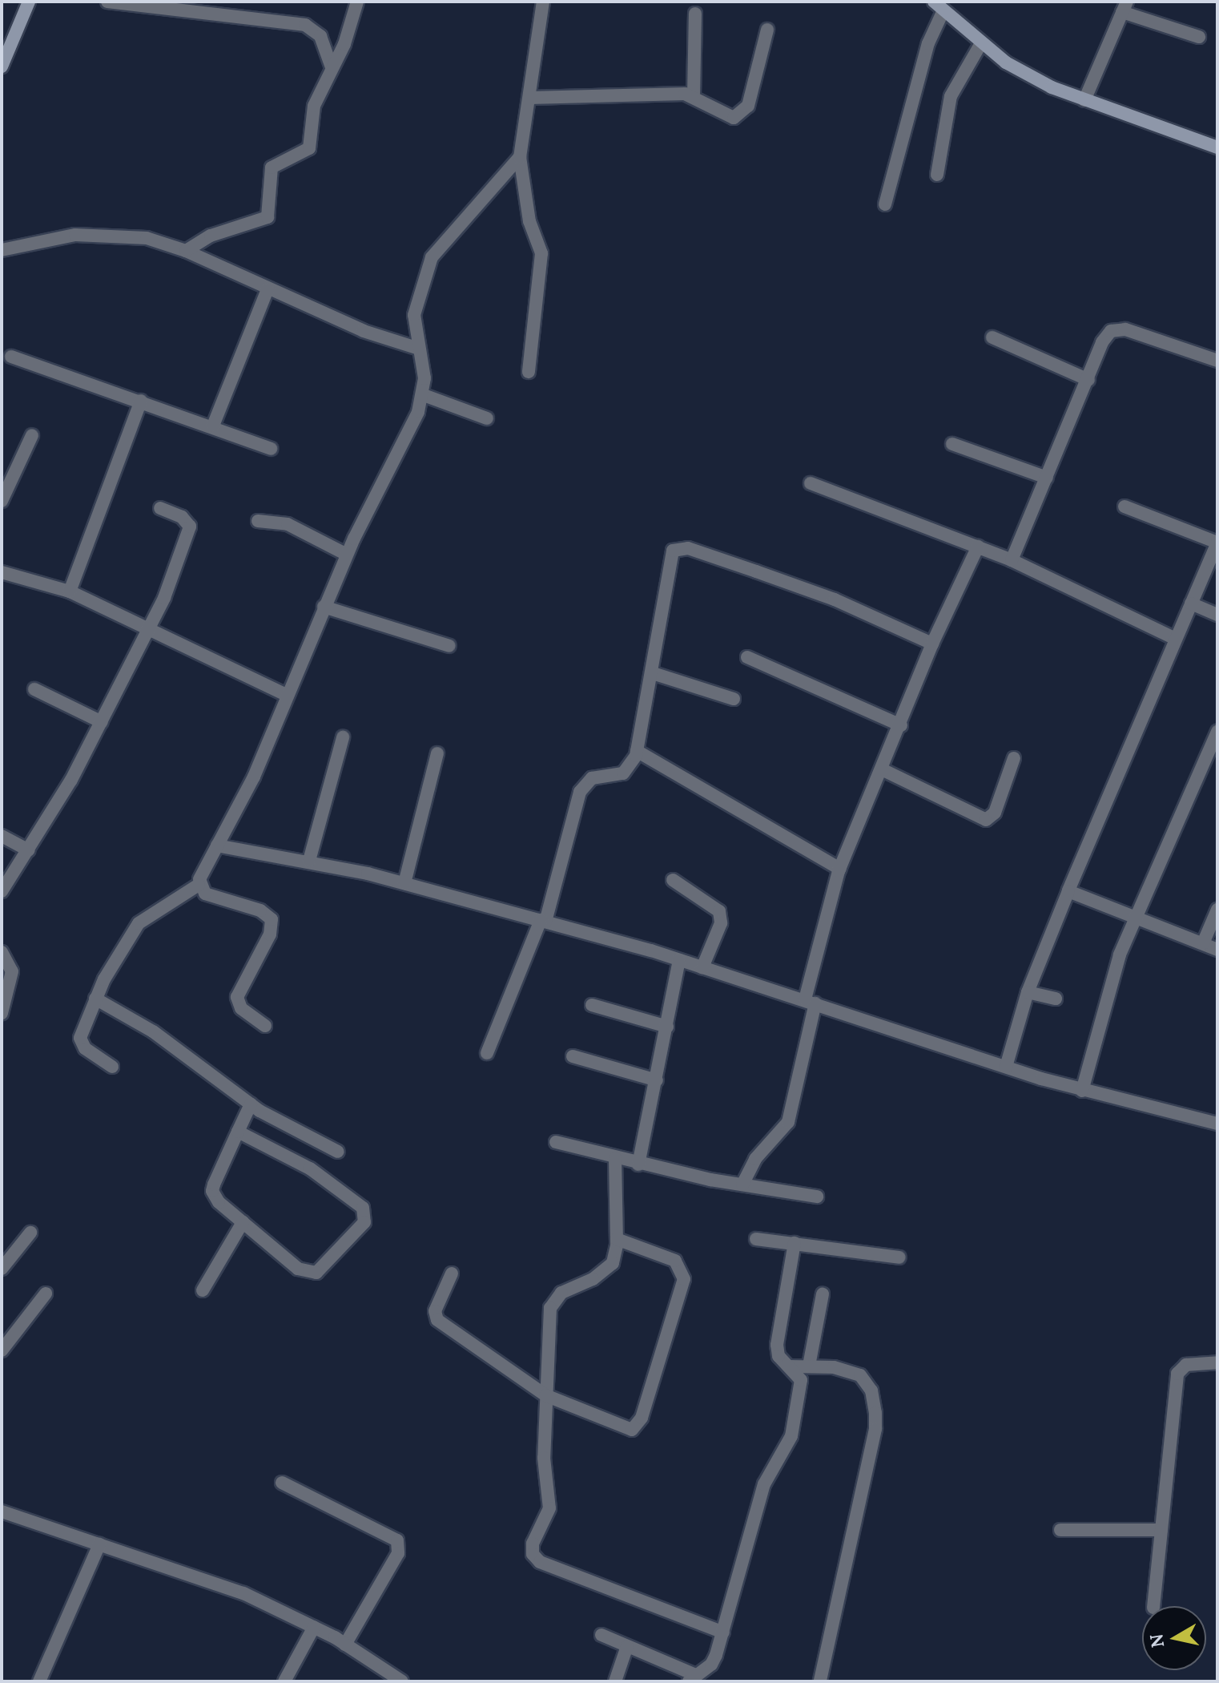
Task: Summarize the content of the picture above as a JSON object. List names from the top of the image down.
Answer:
{
  "north": "left"
}
